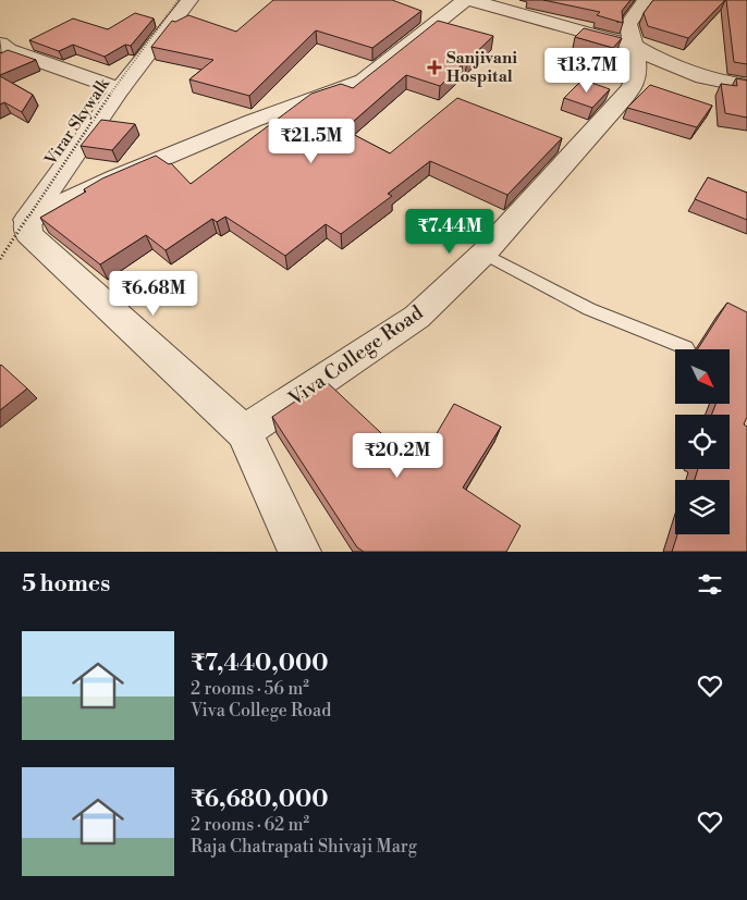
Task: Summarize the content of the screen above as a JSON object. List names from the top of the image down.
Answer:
{
  "streets": {
    "street": ["Viva College Road"],
    "path": ["Virar Skywalk"]
  },
  "places": {
    "health": ["Sanjivani Hospital"]
  },
  "north": "bottom right",
  "page": {
    "price": [
      "₹13.7M",
      "₹21.5M",
      "₹7.44M",
      "₹6.68M",
      "₹20.2M"
    ],
    "heading": "5 homes",
    "list": [
      {
        "name": "₹7,440,000",
        "note": "2 rooms · 56 m² · Viva College Road"
      },
      {
        "name": "₹6,680,000",
        "note": "2 rooms · 62 m² · Raja Chatrapati Shivaji Marg"
      }
    ]
  }
}
